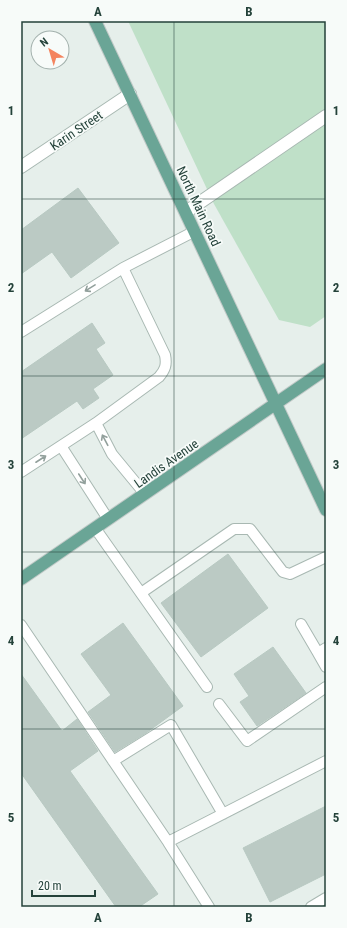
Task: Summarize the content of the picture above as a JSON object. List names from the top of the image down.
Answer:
{
  "streets": {
    "main road": ["North Main Road", "Landis Avenue"],
    "street": ["Karin Street"]
  },
  "crossings": [
    ["Karin Street", "North Main Road"],
    ["North Main Road", "Landis Avenue"]
  ],
  "scale_bar": "20 m",
  "north": "top left",
  "grid": {
    "columns": ["A", "B"],
    "rows": [
      "1",
      "2",
      "3",
      "4",
      "5"
    ]
  }
}
